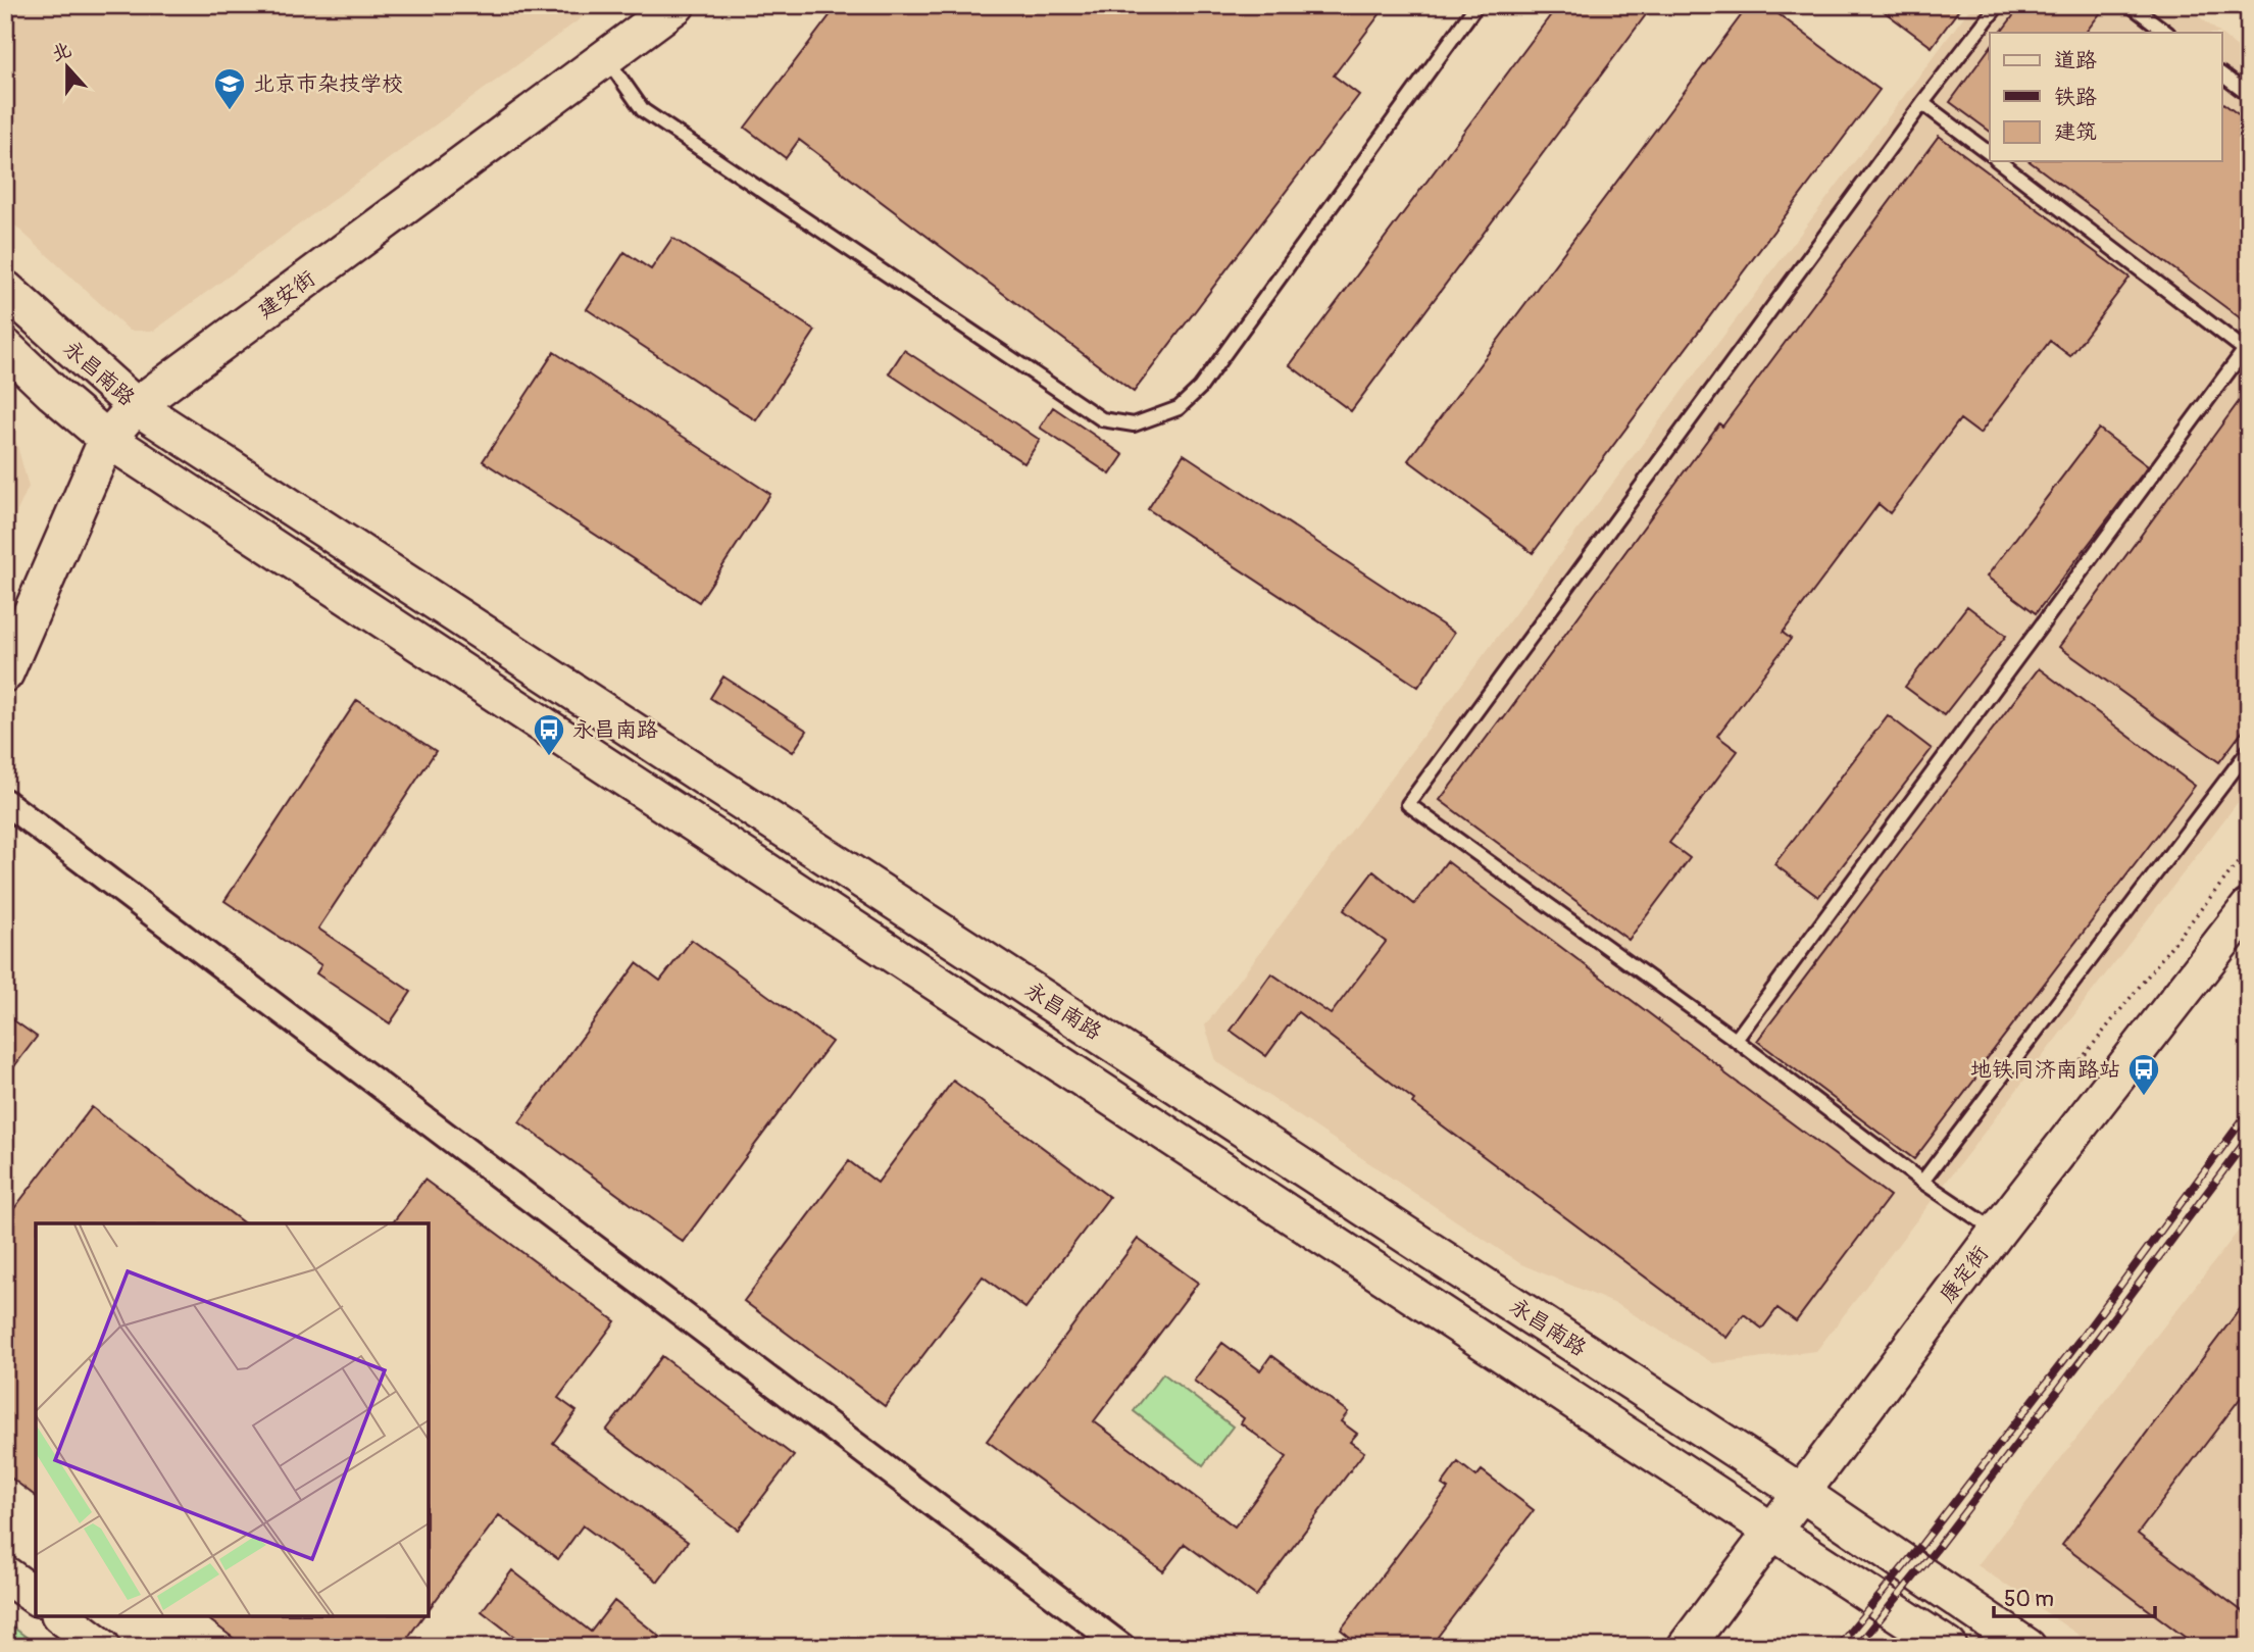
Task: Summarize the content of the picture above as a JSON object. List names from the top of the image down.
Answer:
{
  "streets": {
    "street": ["建安街", "永昌南路", "康定街"]
  },
  "crossings": [
    ["建安街", "永昌南路"],
    ["永昌南路", "康定街"]
  ],
  "places": {
    "school or university": ["北京市杂技学校"],
    "bus stop": ["永昌南路", "地铁同济南路站"]
  },
  "legend": ["道路", "铁路", "建筑"],
  "scale_bar": "50 m",
  "north": "top"
}
